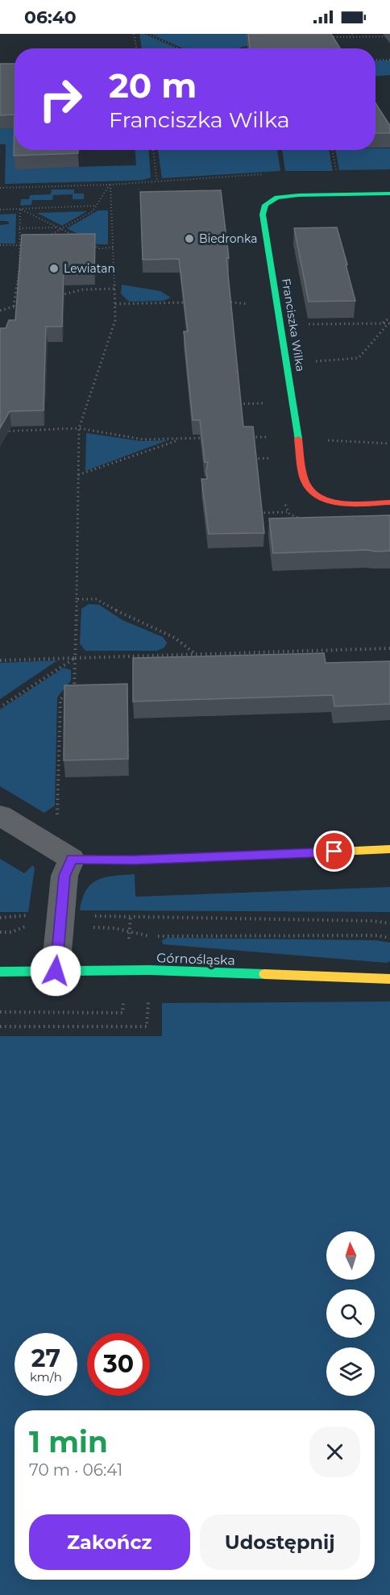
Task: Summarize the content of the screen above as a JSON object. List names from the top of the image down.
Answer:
{
  "streets": {
    "street": ["Franciszka Wilka", "Górnośląska"]
  },
  "places": ["Biedronka", "Lewiatan"],
  "north": "top",
  "page": {
    "status": "06:40",
    "turn": ["20 m", "Franciszka Wilka"],
    "speed": "27 km/h",
    "limit": "30",
    "heading": ["1 min", "70 m · 06:41"],
    "buttons": ["Zakończ", "Udostępnij"]
  }
}
